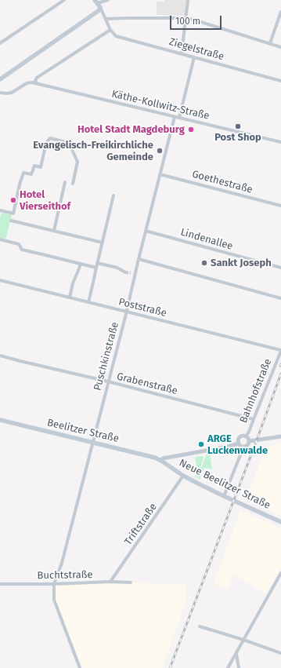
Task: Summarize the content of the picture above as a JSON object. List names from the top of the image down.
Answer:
{
  "streets": {
    "main road": ["Beelitzer Straße", "Neue Beelitzer Straße"],
    "street": [
      "Ziegelstraße",
      "Käthe-Kollwitz-Straße",
      "Goethestraße",
      "Lindenallee",
      "Poststraße",
      "Puschkinstraße",
      "Grabenstraße",
      "Bahnhofstraße",
      "Triftstraße",
      "Buchtstraße"
    ]
  },
  "crossings": [
    ["Käthe-Kollwitz-Straße", "Puschkinstraße"],
    ["Goethestraße", "Puschkinstraße"],
    ["Lindenallee", "Puschkinstraße"],
    ["Poststraße", "Puschkinstraße"],
    ["Poststraße", "Bahnhofstraße"],
    ["Puschkinstraße", "Grabenstraße"],
    ["Puschkinstraße", "Beelitzer Straße"],
    ["Puschkinstraße", "Buchtstraße"],
    ["Grabenstraße", "Bahnhofstraße"],
    ["Beelitzer Straße", "Neue Beelitzer Straße"],
    ["Neue Beelitzer Straße", "Triftstraße"],
    ["Triftstraße", "Buchtstraße"]
  ],
  "places": [
    "Post Shop",
    "Hotel Stadt Magdeburg",
    "Evangelisch-Freikirchliche Gemeinde",
    "Hotel Vierseithof",
    "Sankt Joseph",
    "ARGE Luckenwalde"
  ],
  "scale_bar": "100 m"
}
